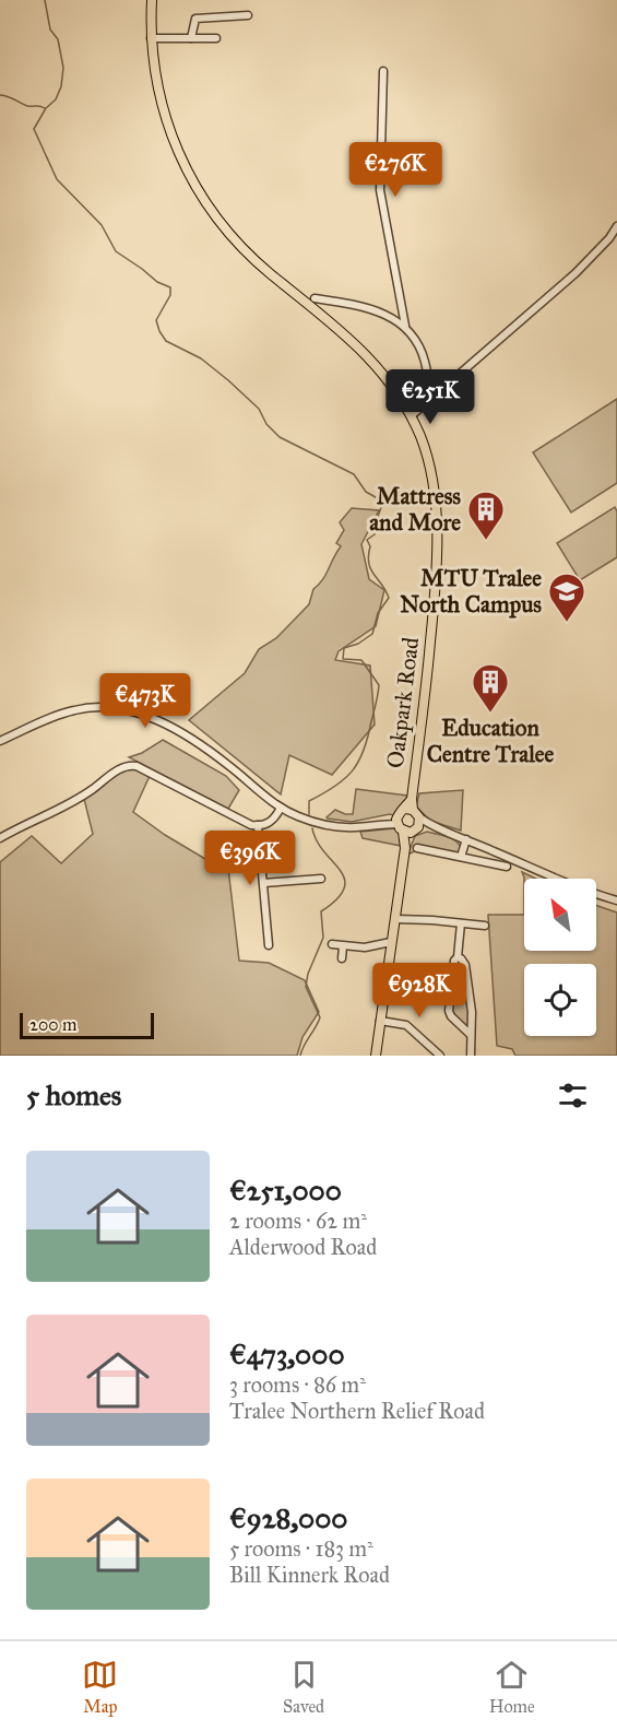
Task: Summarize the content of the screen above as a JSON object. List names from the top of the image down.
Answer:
{
  "streets": {
    "main road": ["Oakpark Road"]
  },
  "places": {
    "building": ["Mattress and More", "Education Centre Tralee"],
    "school or university": ["MTU Tralee North Campus"]
  },
  "scale_bar": "200 m",
  "north": "top left",
  "page": {
    "price": [
      "€276K",
      "€251K",
      "€473K",
      "€396K",
      "€928K"
    ],
    "scale": "200 m",
    "heading": "5 homes",
    "list": [
      {
        "name": "€251,000",
        "note": "2 rooms · 62 m² · Alderwood Road"
      },
      {
        "name": "€473,000",
        "note": "3 rooms · 86 m² · Tralee Northern Relief Road"
      },
      {
        "name": "€928,000",
        "note": "5 rooms · 183 m² · Bill Kinnerk Road"
      }
    ],
    "tabs": ["Map", "Saved", "Home"]
  }
}
